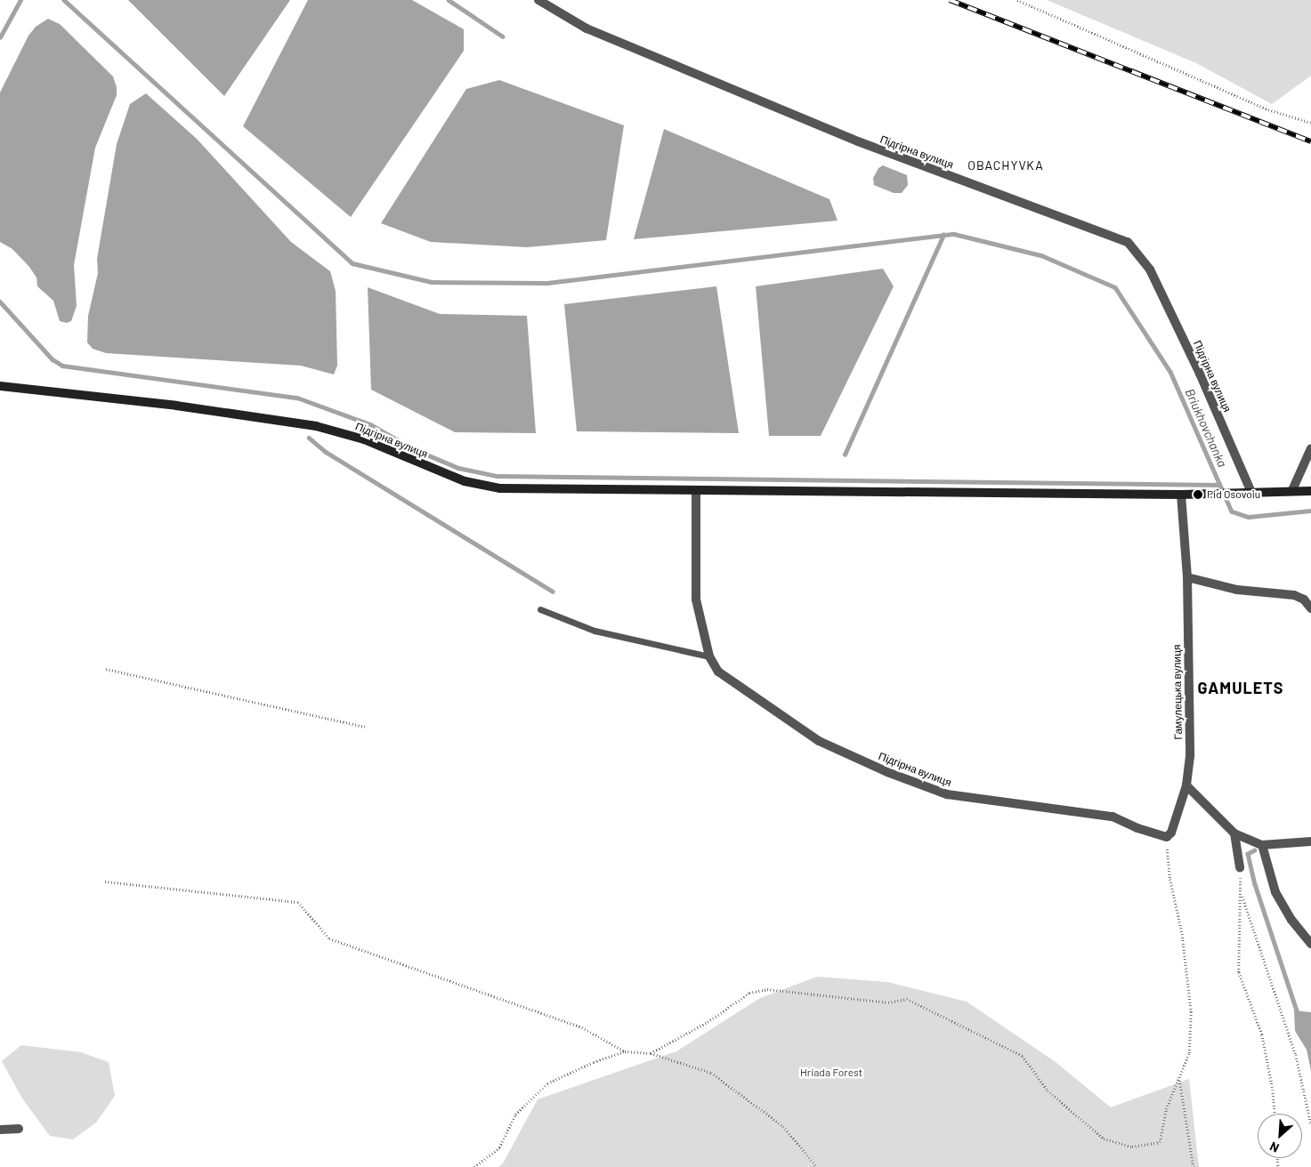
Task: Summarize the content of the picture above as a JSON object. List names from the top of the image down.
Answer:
{
  "streets": {
    "street": ["Підгірна вулиця", "Гамулецька вулиця"]
  },
  "crossings": [
    ["Підгірна вулиця", "Гамулецька вулиця"]
  ],
  "districts": ["OBACHYVKA", "GAMULETS"],
  "water": ["Briukhovchanka"],
  "parks": ["Hriada Forest"],
  "places": ["Pid Osovoiu"],
  "north": "bottom left"
}
